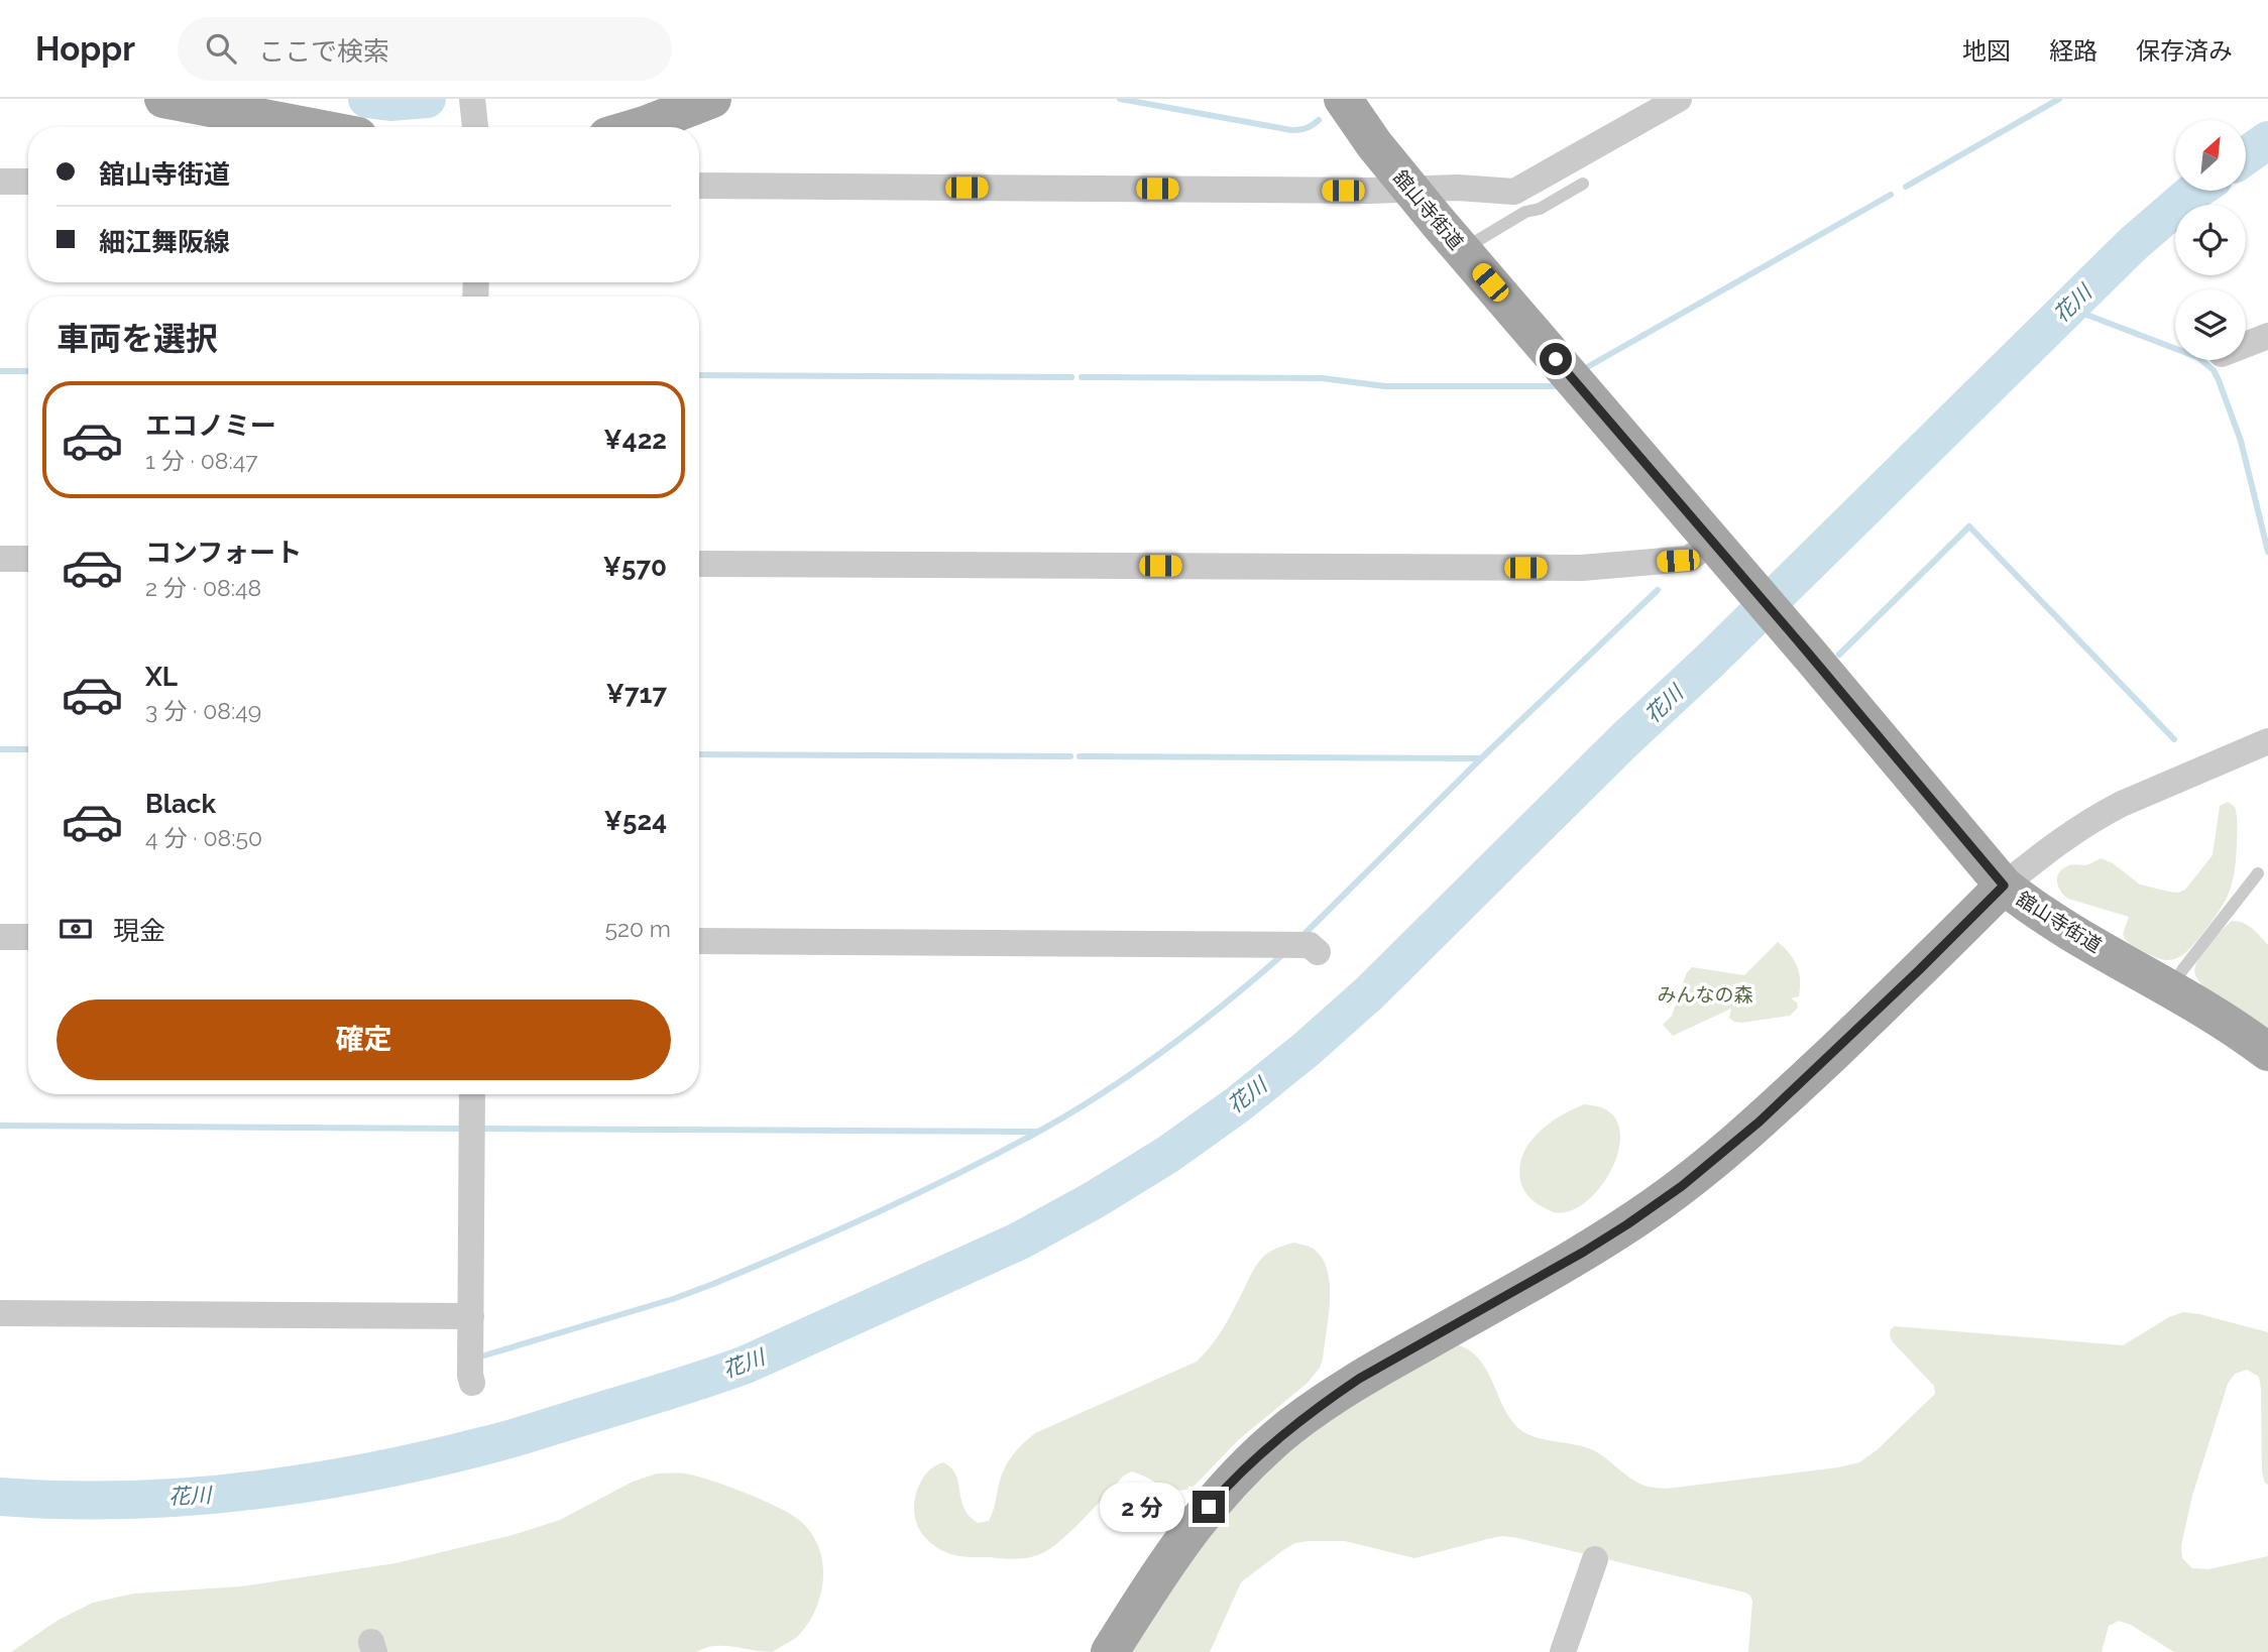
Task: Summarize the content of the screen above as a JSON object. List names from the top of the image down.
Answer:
{
  "streets": {
    "main road": ["舘山寺街道"]
  },
  "water": ["花川"],
  "parks": ["みんなの森"],
  "north": "top right",
  "page": {
    "header": "Hoppr",
    "search": "ここで検索",
    "nav": ["地図", "経路", "保存済み"],
    "banner": ["舘山寺街道", "細江舞阪線"],
    "heading": "車両を選択",
    "list": [
      {
        "name": "エコノミー",
        "note": "1 分 · 08:47",
        "value": "¥422"
      },
      {
        "name": "コンフォート",
        "note": "2 分 · 08:48",
        "value": "¥570"
      },
      {
        "name": "XL",
        "note": "3 分 · 08:49",
        "value": "¥717"
      },
      {
        "name": "Black",
        "note": "4 分 · 08:50",
        "value": "¥524"
      }
    ],
    "pay": ["現金", "520 m"],
    "buttons": "確定",
    "bubble": "2 分"
  }
}
